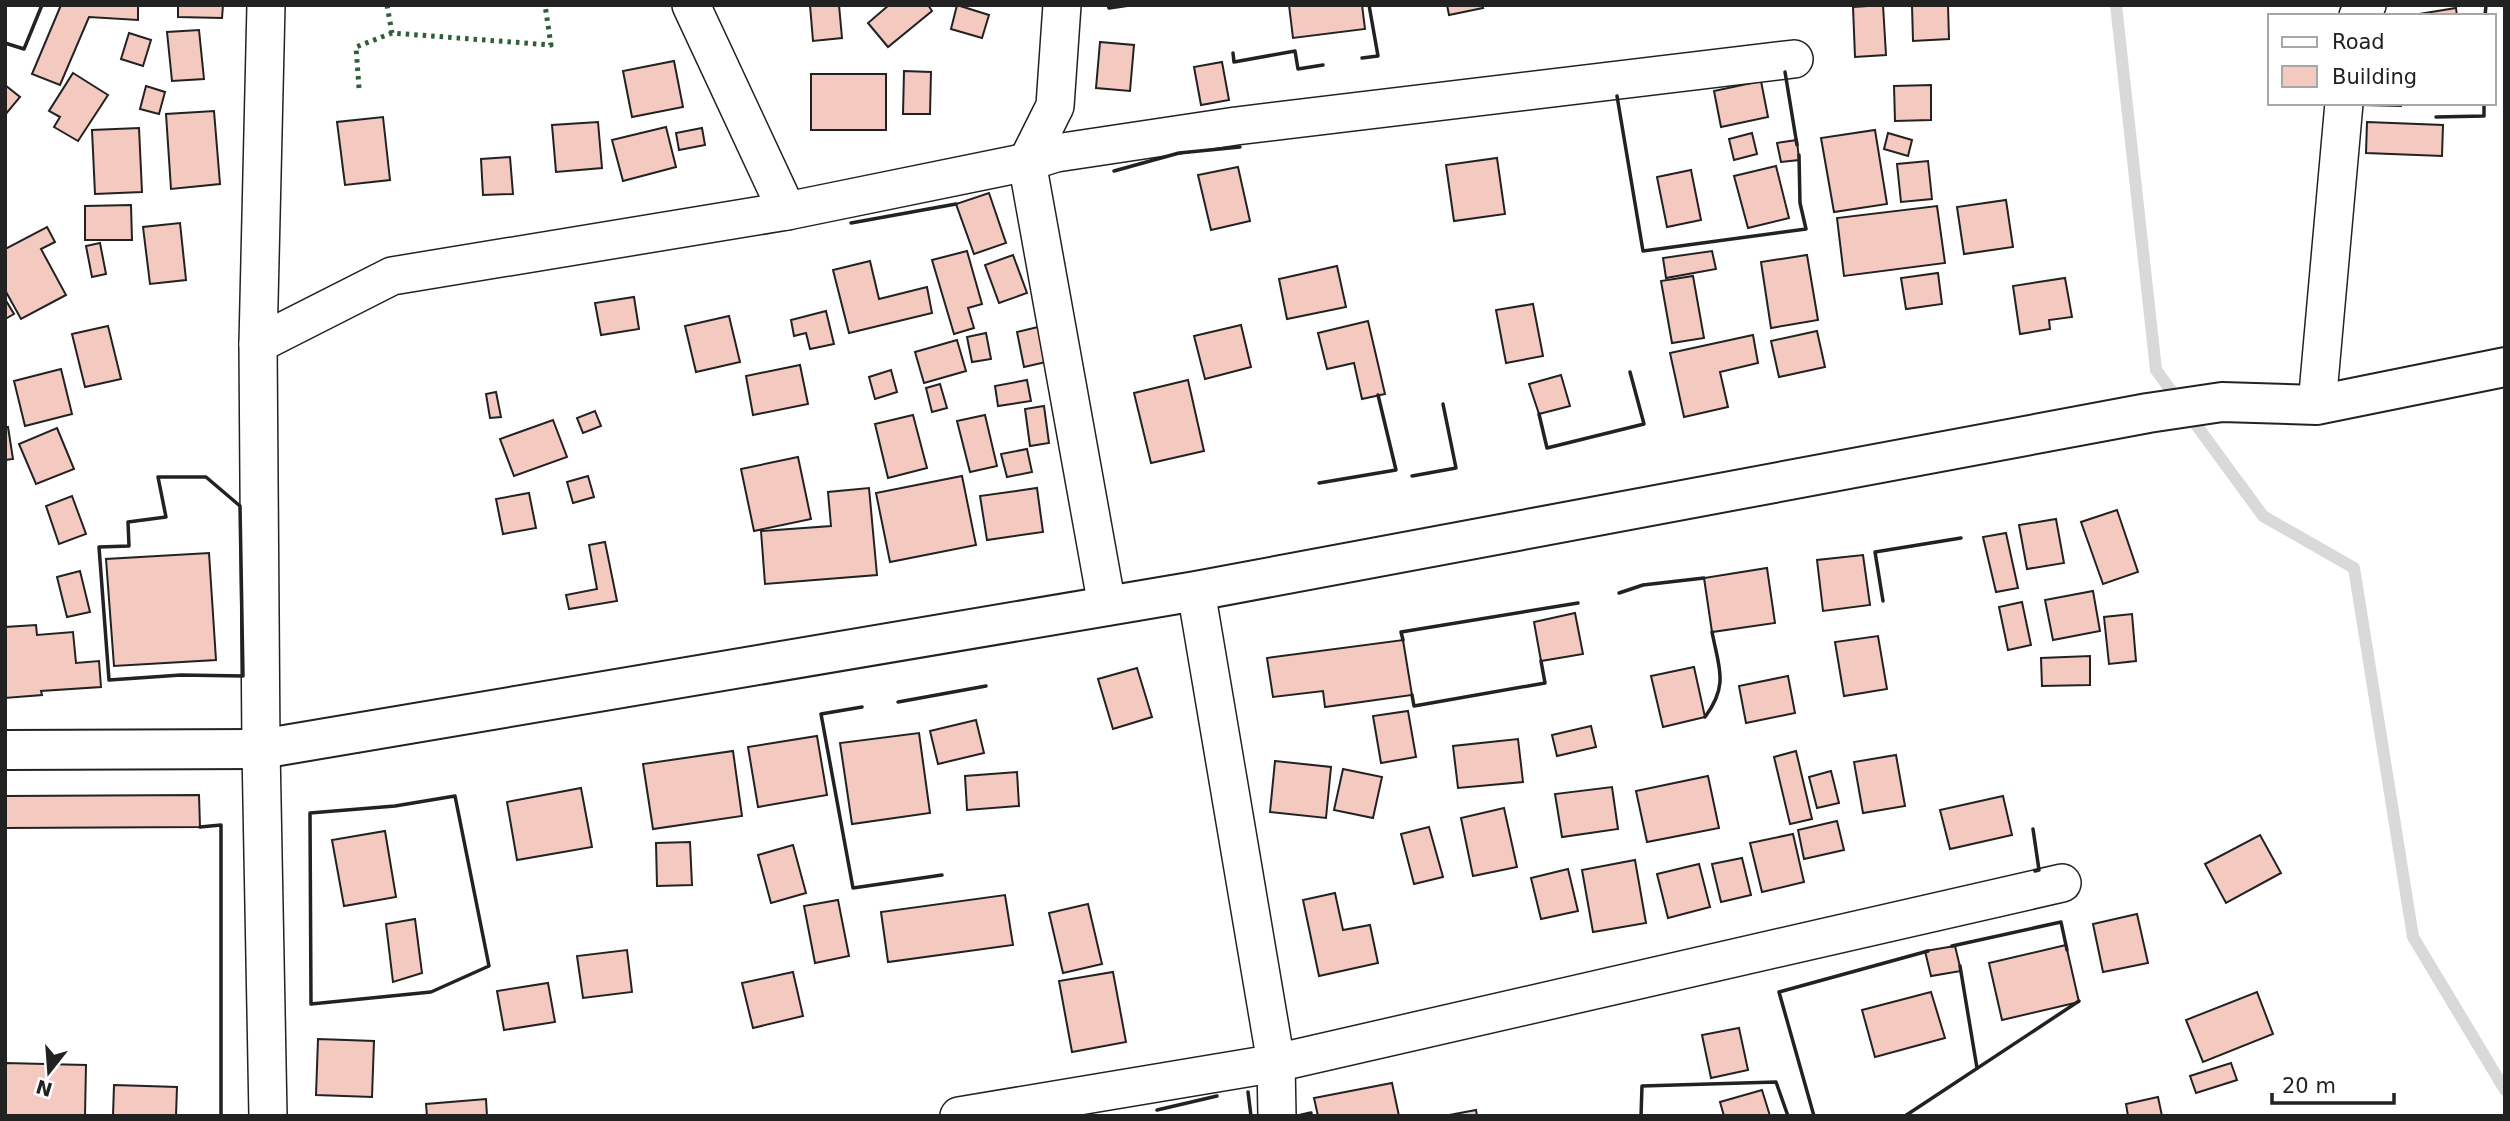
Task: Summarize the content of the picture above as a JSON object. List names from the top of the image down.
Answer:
{
  "legend": ["Road", "Building"],
  "scale_bar": "20 m",
  "north": "bottom"
}
